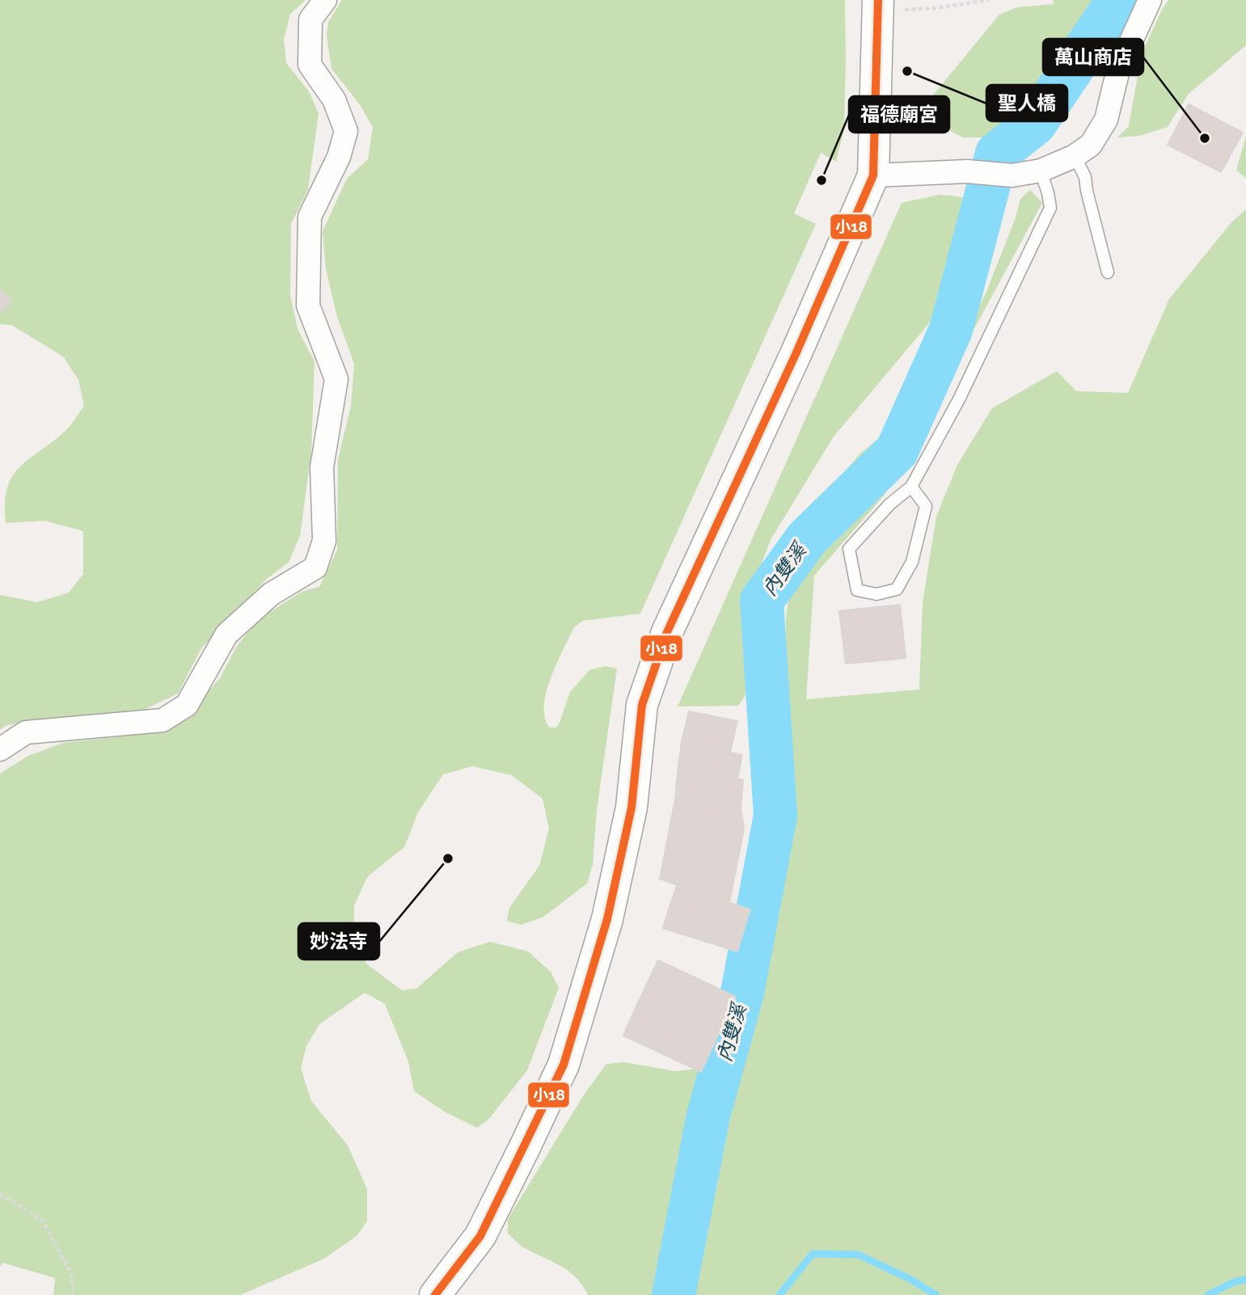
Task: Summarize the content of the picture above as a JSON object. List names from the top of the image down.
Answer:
{
  "water": ["內雙溪"],
  "places": [
    "聖人橋",
    "萬山商店",
    "福德廟宮",
    "妙法寺"
  ],
  "lines": ["transit line 小18"]
}
